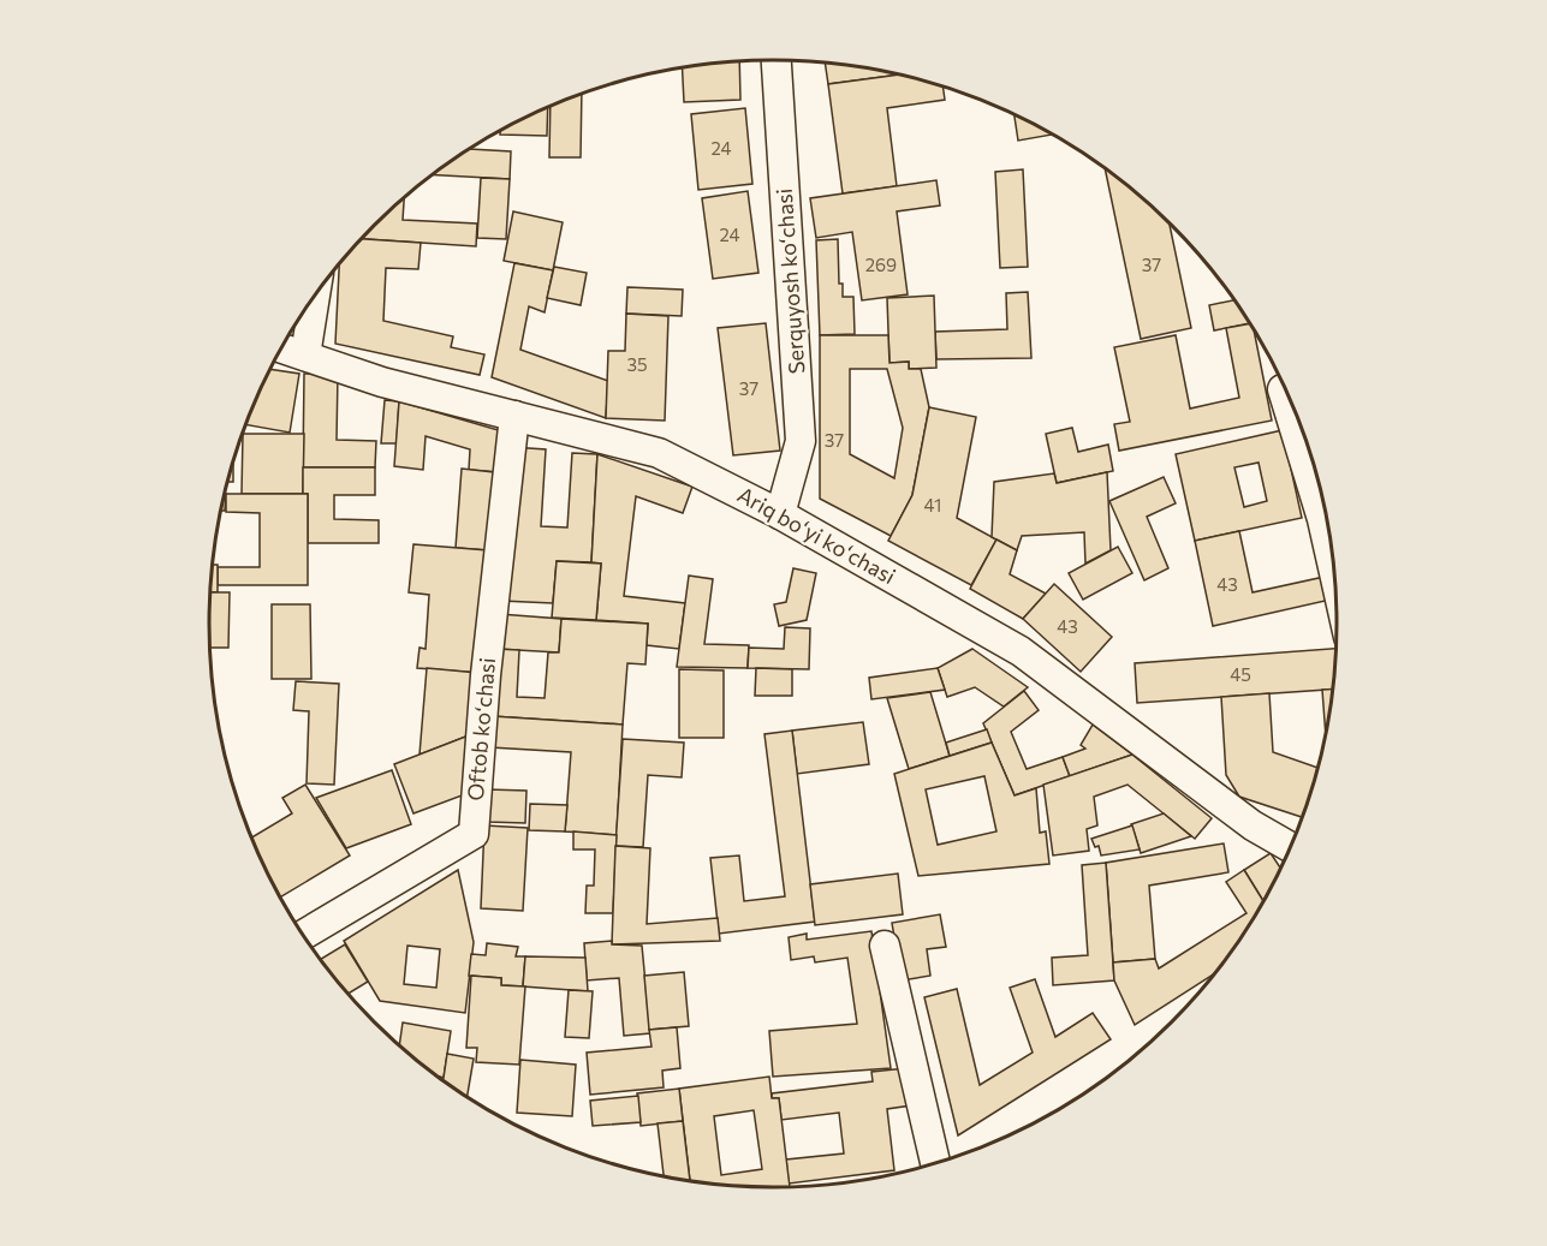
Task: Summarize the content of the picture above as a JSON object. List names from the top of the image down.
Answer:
{
  "streets": {
    "street": ["Serquyosh koʻchasi", "Ariq boʻyi koʻchasi", "Oftob koʻchasi"]
  },
  "crossings": [
    ["Serquyosh koʻchasi", "Ariq boʻyi koʻchasi"],
    ["Ariq boʻyi koʻchasi", "Oftob koʻchasi"]
  ],
  "house_numbers": [
    "24",
    "24",
    "269",
    "37",
    "35",
    "37",
    "37",
    "41",
    "43",
    "43",
    "45"
  ]
}
